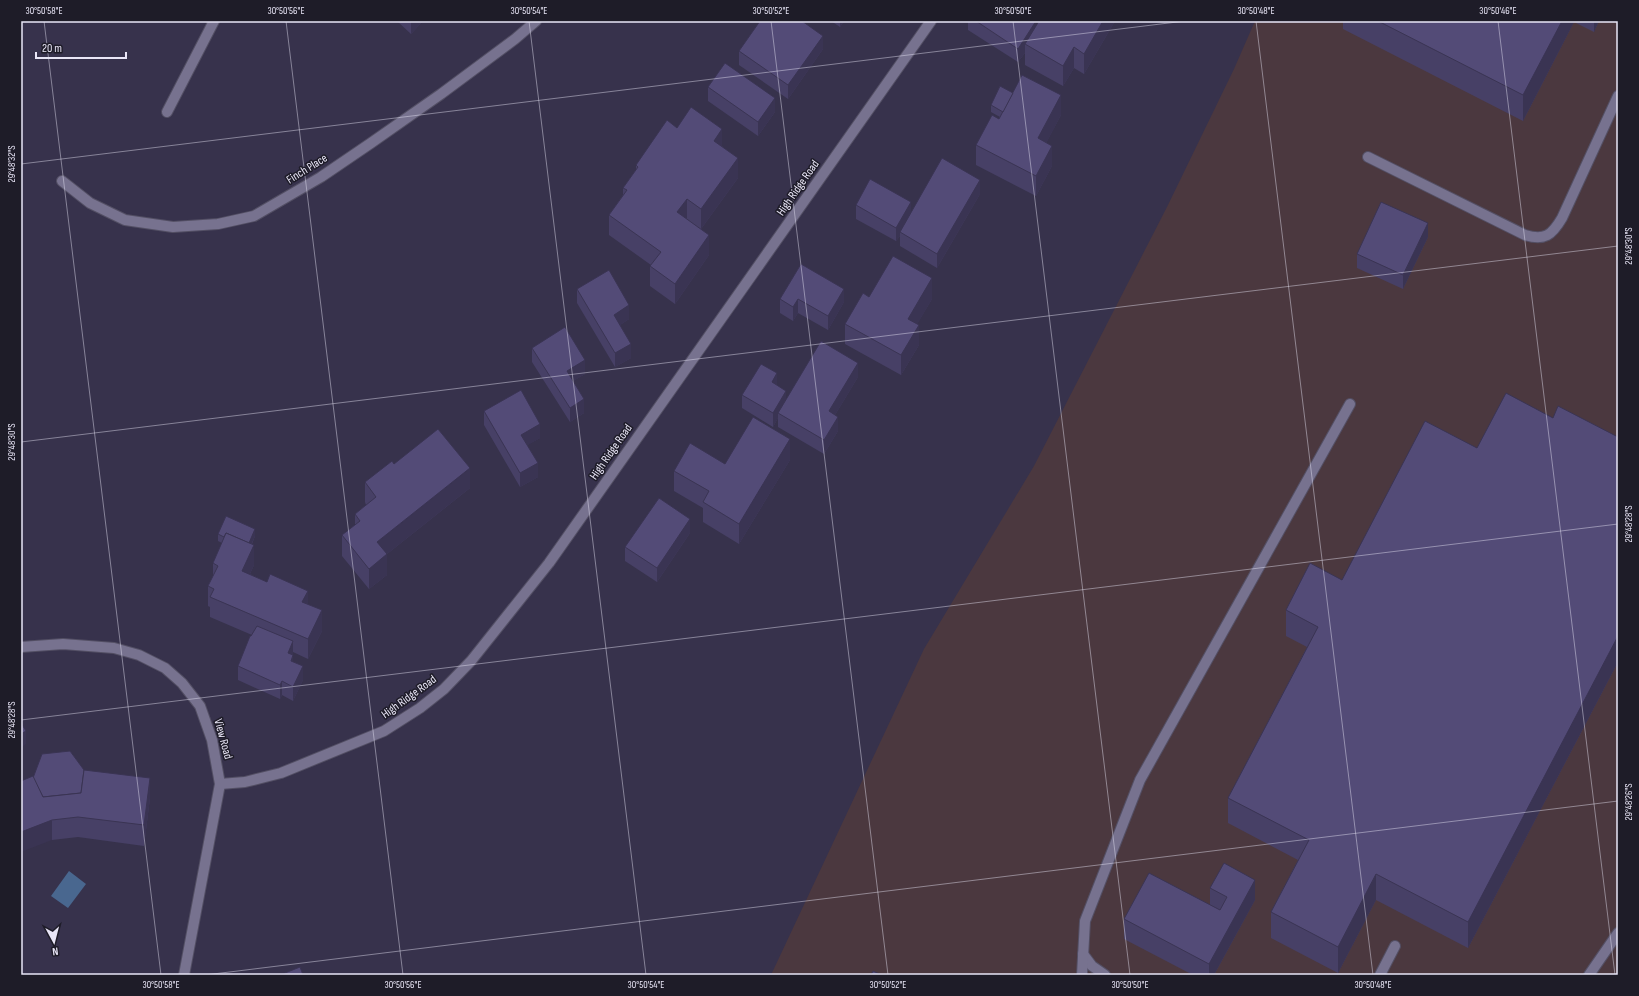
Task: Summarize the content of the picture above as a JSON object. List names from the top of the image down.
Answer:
{
  "streets": {
    "street": ["Finch Place", "High Ridge Road", "View Road"]
  },
  "crossings": [
    ["High Ridge Road", "View Road"]
  ],
  "scale_bar": "20 m",
  "north": "bottom",
  "coordinates": [
    "30°50'58\"E",
    "30°50'56\"E",
    "30°50'54\"E",
    "30°50'52\"E",
    "30°50'50\"E",
    "30°50'48\"E",
    "30°50'46\"E",
    "29°48'32\"S",
    "29°48'30\"S",
    "29°48'28\"S",
    "29°48'26\"S"
  ]
}
